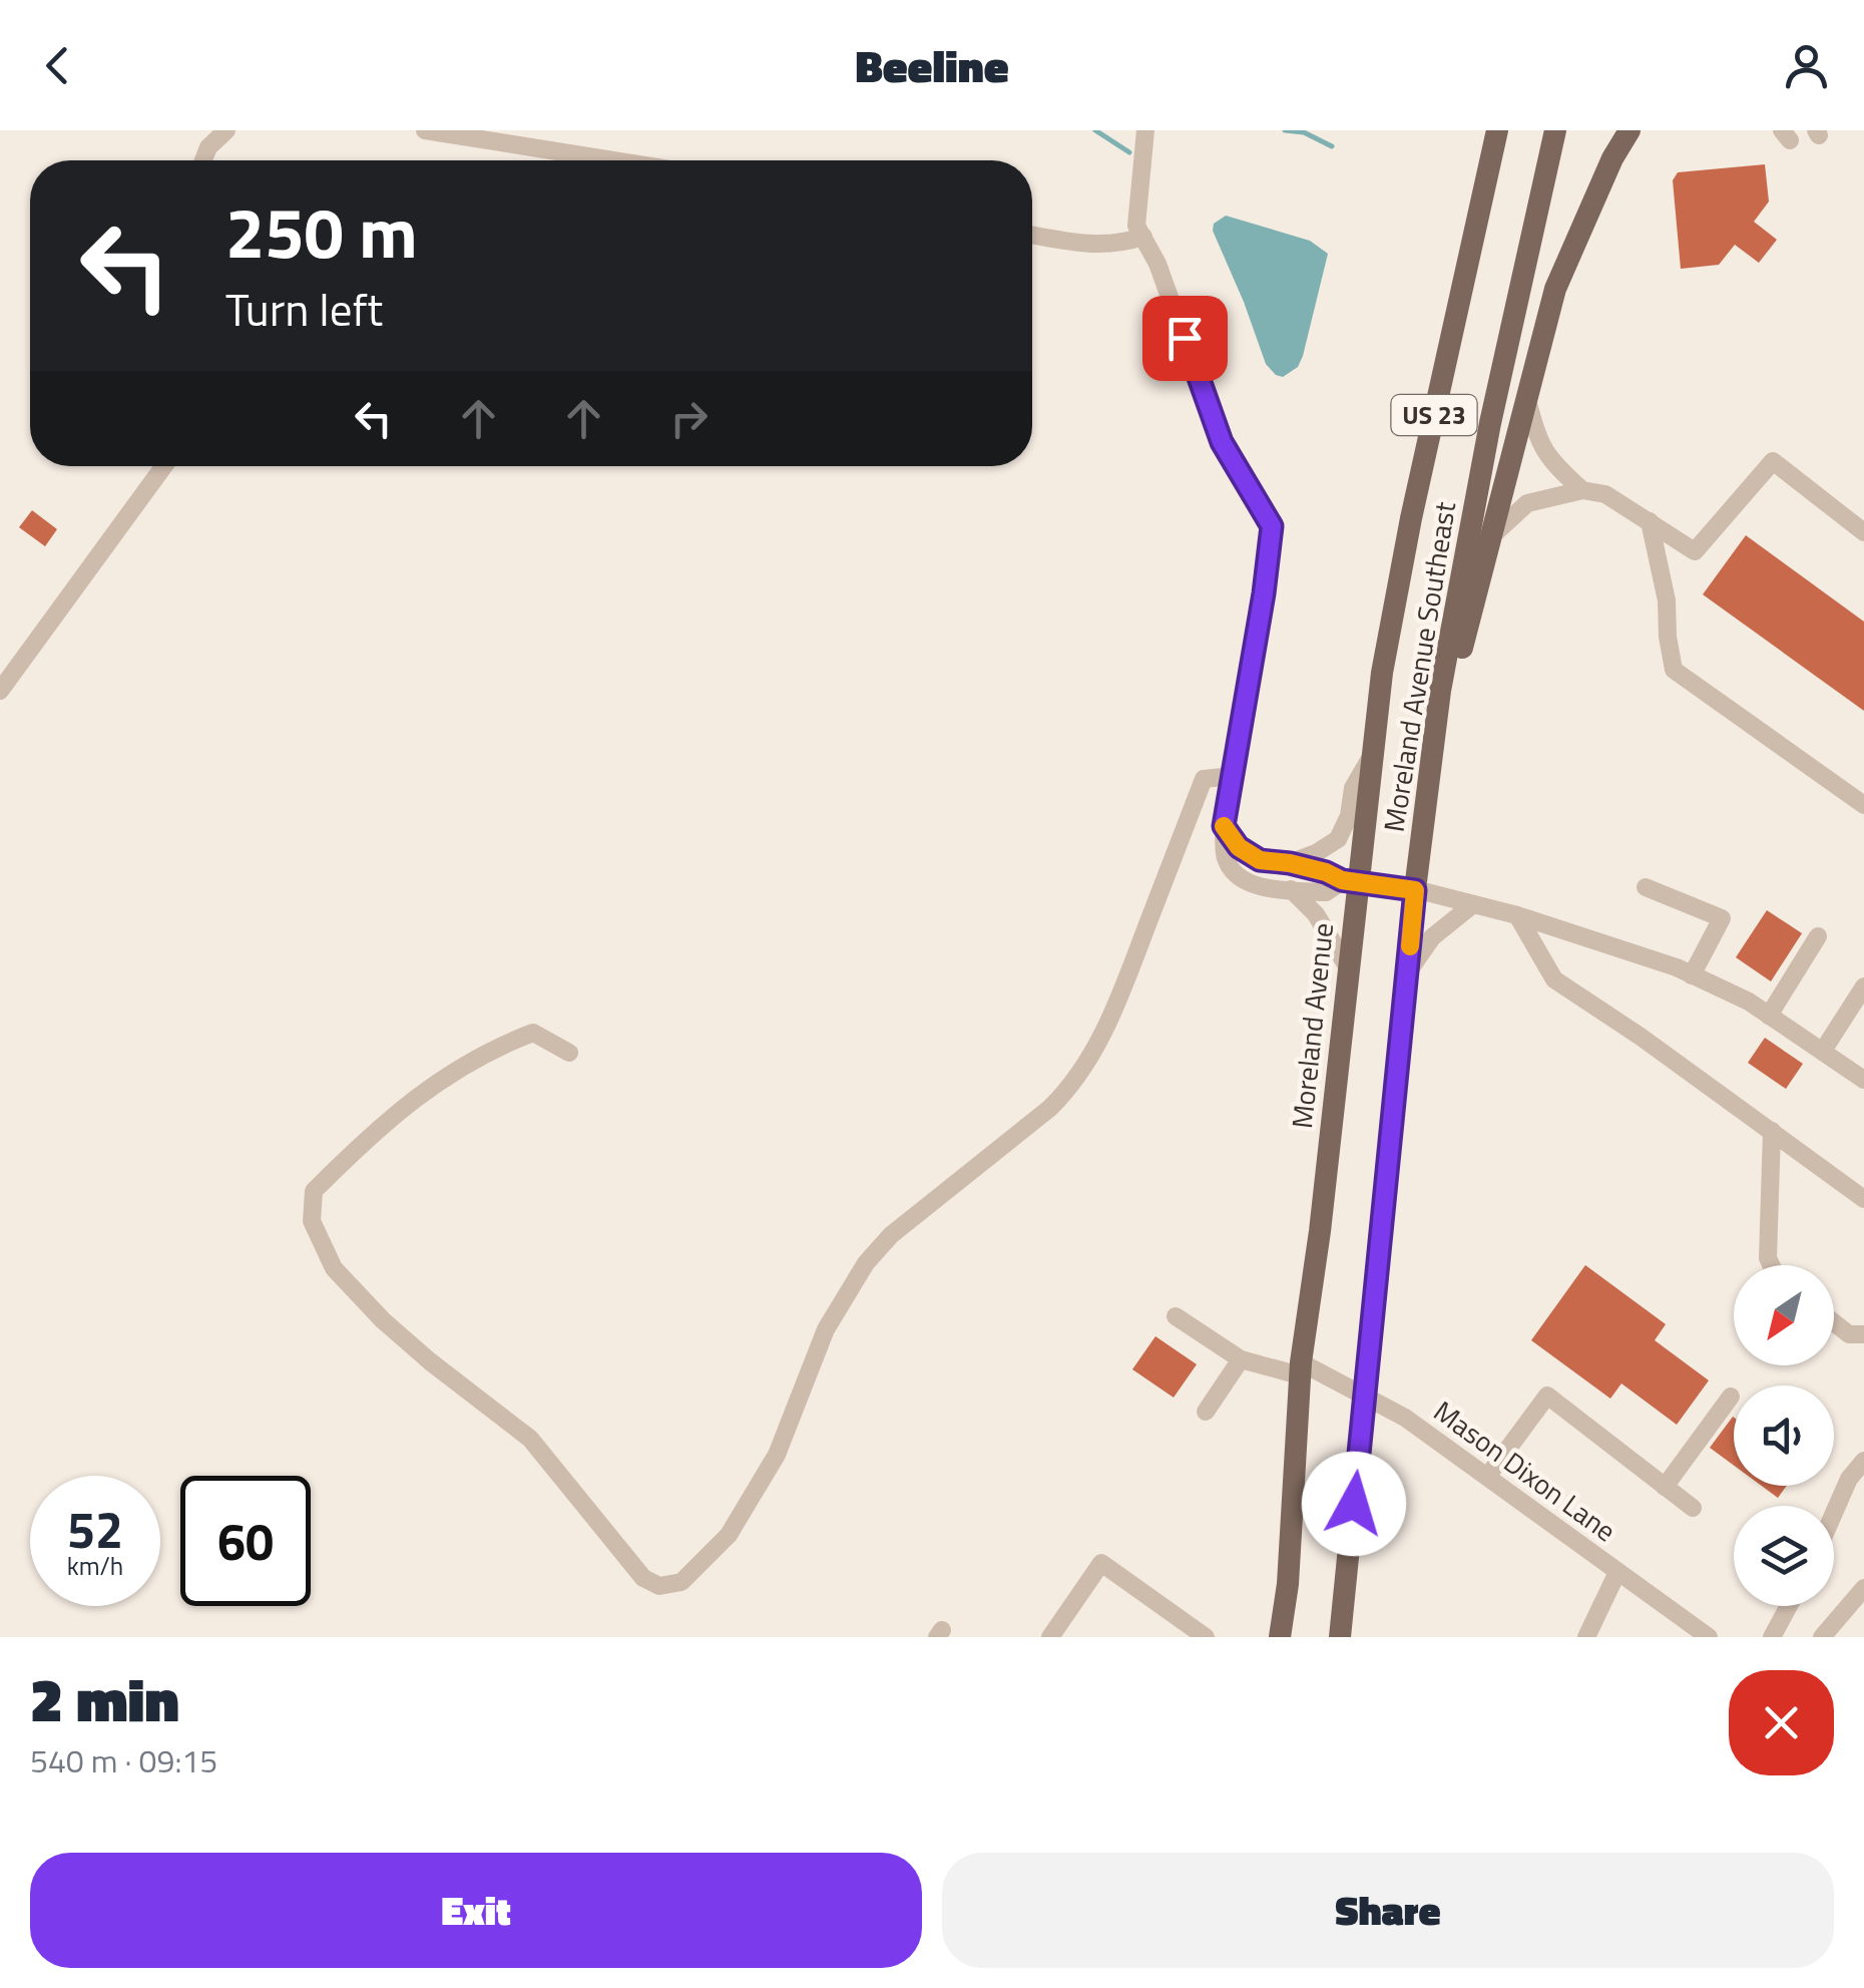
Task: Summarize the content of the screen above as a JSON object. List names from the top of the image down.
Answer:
{
  "streets": {
    "main road": ["US 23", "Moreland Avenue Southeast", "Moreland Avenue"],
    "street": ["Mason Dixon Lane"]
  },
  "crossings": [
    ["Moreland Avenue Southeast", "Mason Dixon Lane"],
    ["Moreland Avenue", "Mason Dixon Lane"]
  ],
  "north": "bottom left",
  "page": {
    "header": "Beeline",
    "turn": ["250 m", "Turn left"],
    "speed": "52 km/h",
    "limit": "60",
    "heading": ["2 min", "540 m · 09:15"],
    "buttons": ["Exit", "Share"]
  }
}
